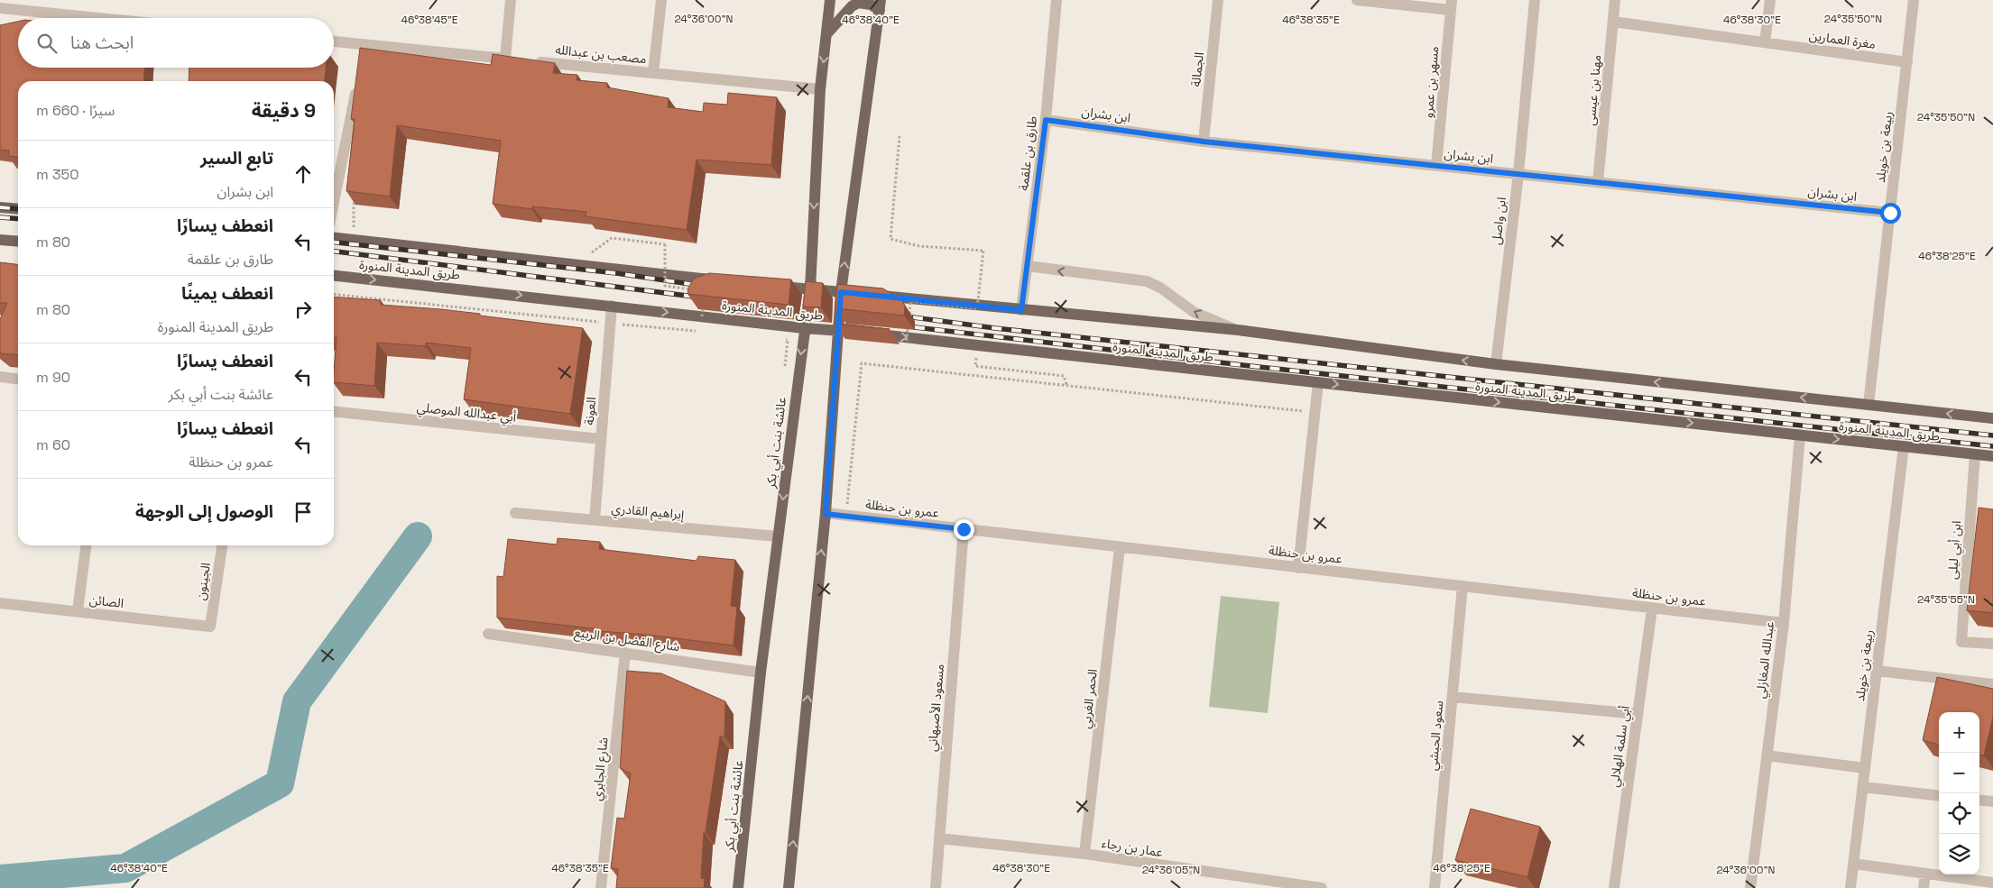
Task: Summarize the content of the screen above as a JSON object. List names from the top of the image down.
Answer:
{
  "streets": {
    "main road": ["طريق المدينة المنورة", "عائشة بنت أبي بكر"],
    "street": [
      "مغرة العمارين",
      "مصعب بن عبدالله",
      "الجمالة",
      "مسهر بن عمرو",
      "مهنا بن عيسى",
      "ابن بشران",
      "ربيعة بن خويلد",
      "طارق بن علقمة",
      "ابن واصل",
      "العونة",
      "أبي عبدالله الموصلي",
      "عمرو بن حنظلة",
      "إبراهيم القادري",
      "ابن أبي ليلى",
      "الجينون",
      "الصائن",
      "شارع الفضل بن الربيع",
      "عبدالله المغازلي",
      "الحمر الغربي",
      "مسعود الأصبهاني",
      "سعود الحبشي",
      "أبي سلمة الهلالي",
      "شارع الجابري",
      "عمار بن رجاء"
    ]
  },
  "crossings": [
    ["مغرة العمارين", "مهنا بن عيسى"],
    ["مغرة العمارين", "ربيعة بن خويلد"],
    ["مصعب بن عبدالله", "عائشة بنت أبي بكر"],
    ["الجمالة", "ابن بشران"],
    ["مسهر بن عمرو", "ابن بشران"],
    ["مهنا بن عيسى", "ابن بشران"],
    ["ابن بشران", "ربيعة بن خويلد"],
    ["ابن بشران", "طارق بن علقمة"],
    ["ابن بشران", "ابن واصل"],
    ["ربيعة بن خويلد", "طريق المدينة المنورة"],
    ["طارق بن علقمة", "طريق المدينة المنورة"],
    ["ابن واصل", "طريق المدينة المنورة"],
    ["طريق المدينة المنورة", "العونة"],
    ["طريق المدينة المنورة", "عائشة بنت أبي بكر"],
    ["طريق المدينة المنورة", "ابن أبي ليلى"],
    ["طريق المدينة المنورة", "عبدالله المغازلي"],
    ["العونة", "أبي عبدالله الموصلي"],
    ["العونة", "إبراهيم القادري"],
    ["عائشة بنت أبي بكر", "إبراهيم القادري"],
    ["عائشة بنت أبي بكر", "شارع الفضل بن الربيع"],
    ["عمرو بن حنظلة", "عبدالله المغازلي"],
    ["عمرو بن حنظلة", "الحمر الغربي"],
    ["عمرو بن حنظلة", "مسعود الأصبهاني"],
    ["عمرو بن حنظلة", "سعود الحبشي"],
    ["عمرو بن حنظلة", "أبي سلمة الهلالي"],
    ["الجينون", "الصائن"],
    ["شارع الفضل بن الربيع", "شارع الجابري"],
    ["الحمر الغربي", "عمار بن رجاء"],
    ["مسعود الأصبهاني", "عمار بن رجاء"]
  ],
  "page": {
    "search": "ابحث هنا",
    "heading": ["9 دقيقة", "سيرًا · 660 m"],
    "list": [
      ["تابع السير", "ابن بشران", "350 m"],
      ["انعطف يسارًا", "طارق بن علقمة", "80 m"],
      ["انعطف يمينًا", "طريق المدينة المنورة", "80 m"],
      ["انعطف يسارًا", "عائشة بنت أبي بكر", "90 m"],
      ["انعطف يسارًا", "عمرو بن حنظلة", "60 m"],
      "الوصول إلى الوجهة"
    ],
    "map_buttons": ["+", "−"]
  },
  "coordinates": [
    "24°35'50\"N",
    "24°36'00\"N",
    "46°38'45\"E",
    "46°38'40\"E",
    "46°38'35\"E",
    "46°38'30\"E",
    "46°38'25\"E",
    "24°35'55\"N",
    "24°36'05\"N"
  ]
}
